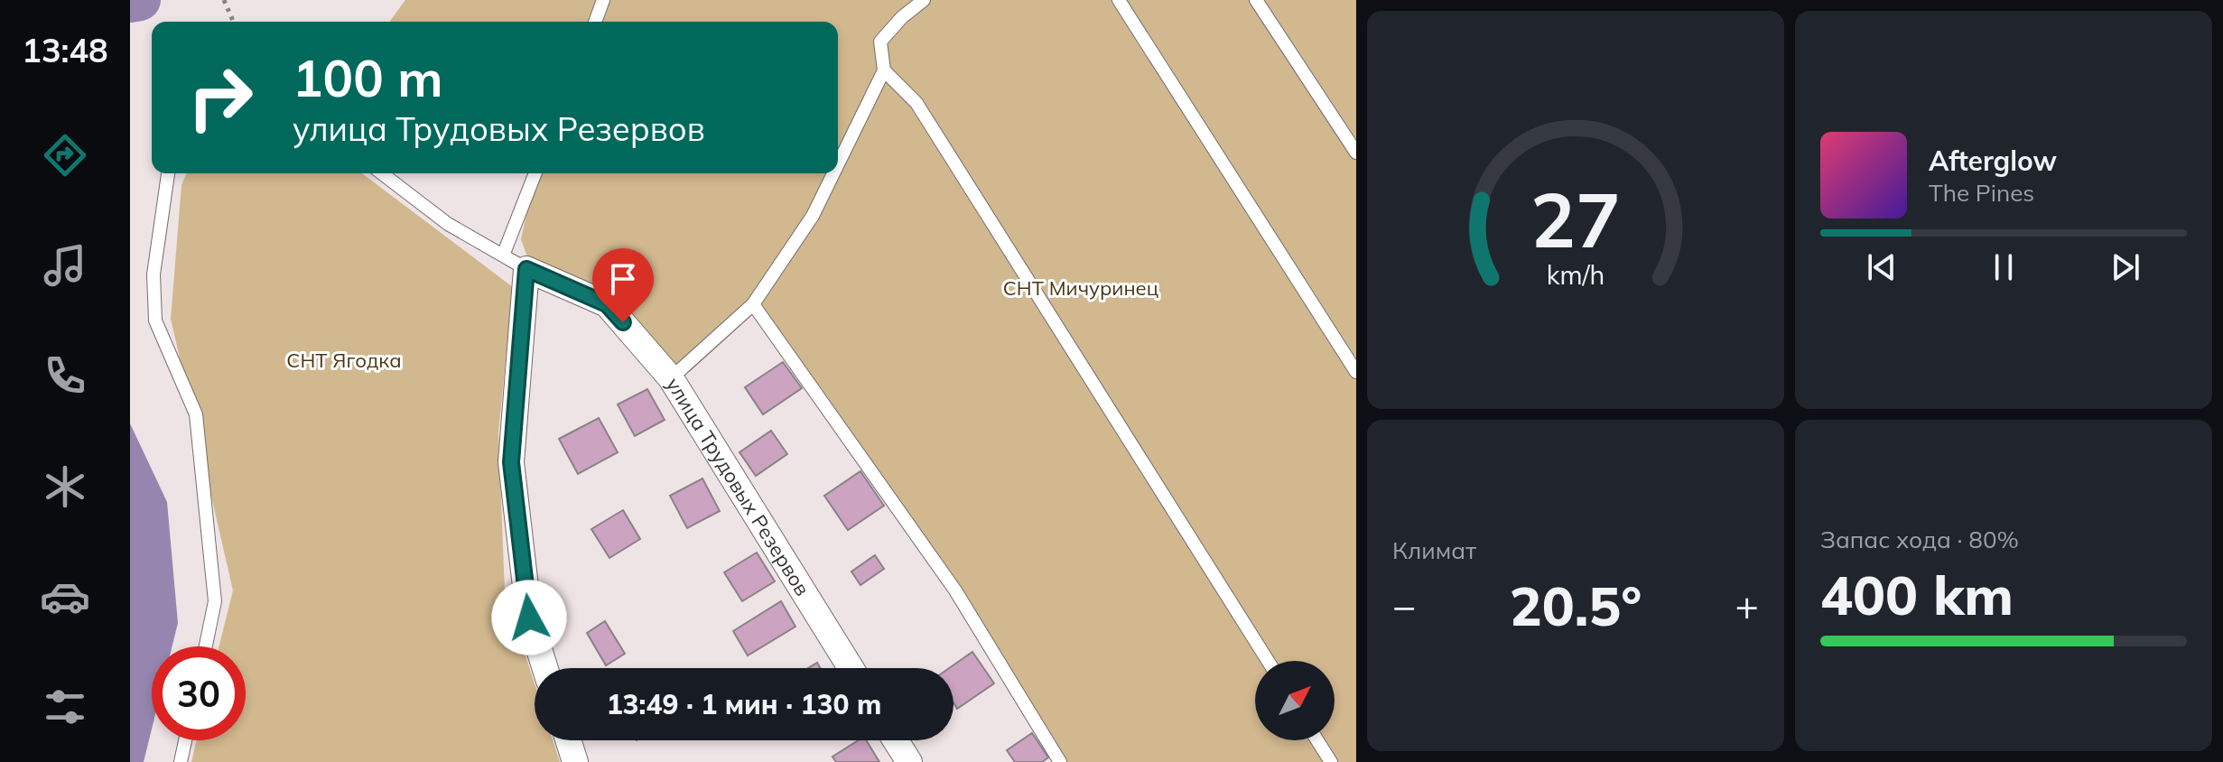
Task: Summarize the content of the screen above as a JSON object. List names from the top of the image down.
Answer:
{
  "streets": {
    "street": ["улица Трудовых Резервов"]
  },
  "parks": ["СНТ Мичуринец", "СНТ Ягодка"],
  "north": "top right",
  "page": {
    "tabs": "13:48",
    "turn": ["100 m", "улица Трудовых Резервов"],
    "song": ["Afterglow", "The Pines"],
    "tile": [
      "Климат",
      ["Запас хода · 80%", "400 km"]
    ],
    "heat": ["−", "20.5°", "+"],
    "limit": "30",
    "trip": "13:49 · 1 мин · 130 m",
    "gauge": ["27", "km/h"]
  }
}
